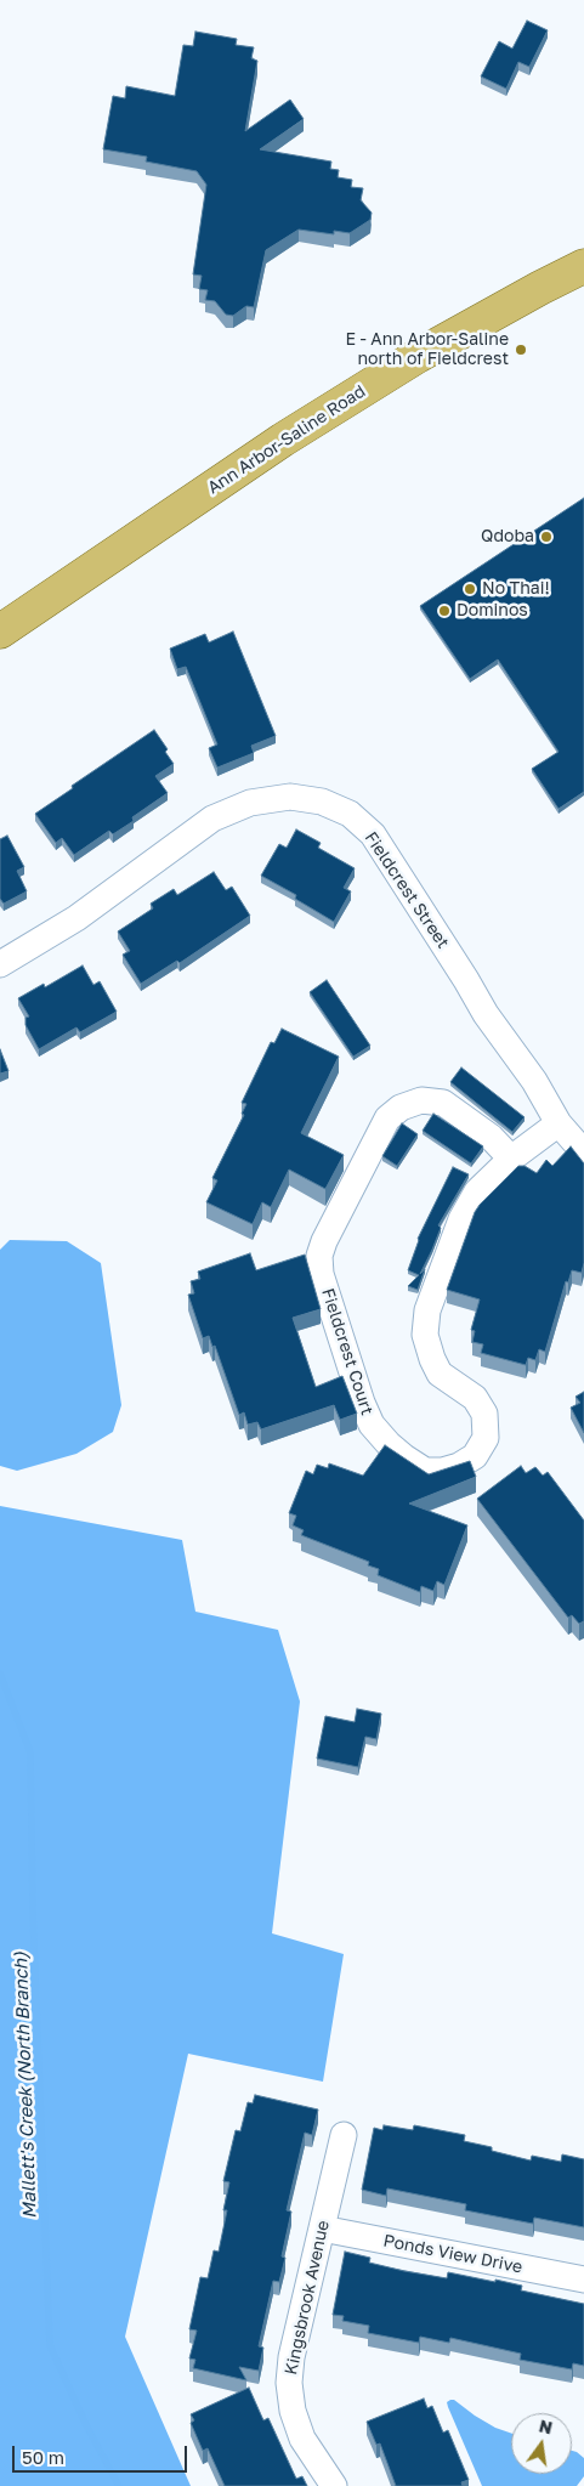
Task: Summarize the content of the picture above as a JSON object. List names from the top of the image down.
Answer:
{
  "streets": {
    "main road": ["Ann Arbor-Saline Road"],
    "street": [
      "Fieldcrest Street",
      "Fieldcrest Court",
      "Ponds View Drive",
      "Kingsbrook Avenue"
    ]
  },
  "crossings": [
    ["Fieldcrest Street", "Fieldcrest Court"],
    ["Ponds View Drive", "Kingsbrook Avenue"]
  ],
  "water": ["Mallett's Creek (North Branch)"],
  "places": [
    "E - Ann Arbor-Saline north of Fieldcrest",
    "Qdoba",
    "No Thai!",
    "Dominos"
  ],
  "scale_bar": "50 m",
  "north": "top"
}
